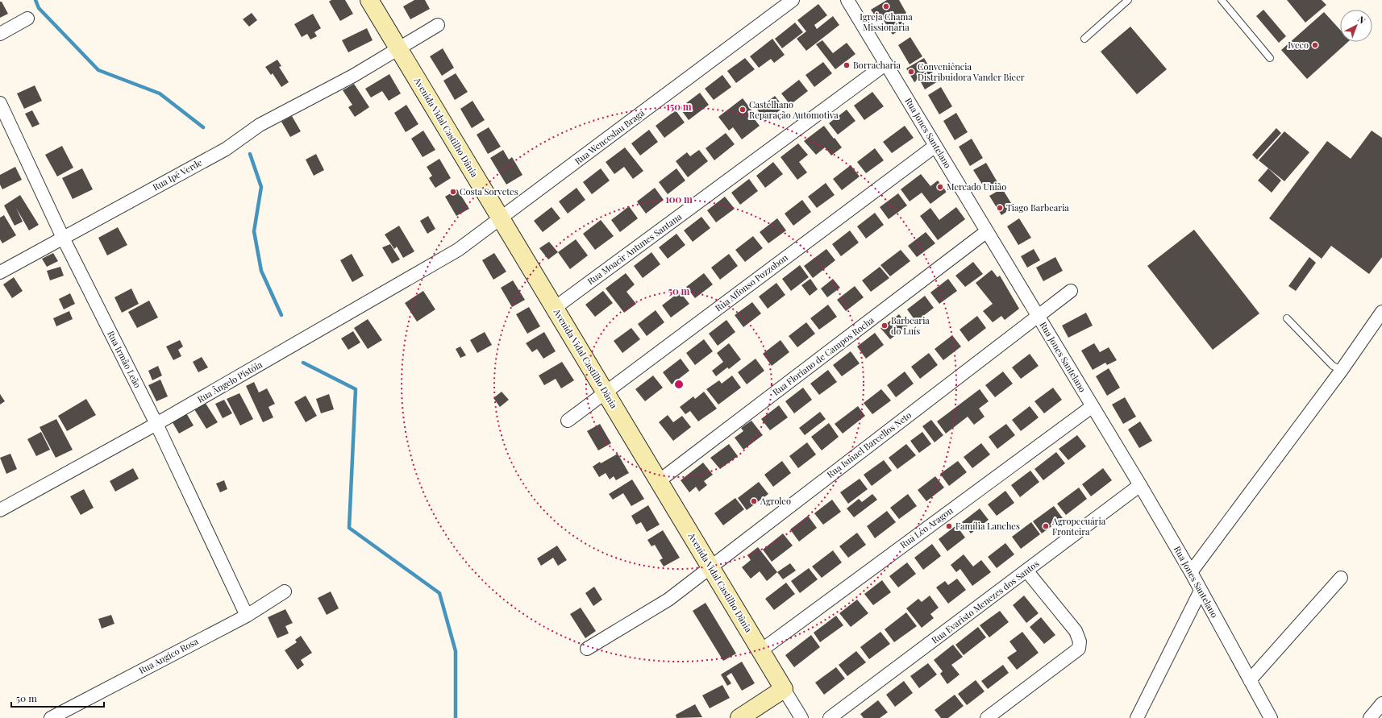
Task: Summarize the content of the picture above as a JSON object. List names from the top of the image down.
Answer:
{
  "streets": {
    "street": [
      "Avenida Vidal Castilho Dânia",
      "Rua Jones Santelano",
      "Rua Wenceslau Braga",
      "Rua Ipê Verde",
      "Rua Moacir Antunes Santana",
      "Rua Affonso Pozzobon",
      "Rua Floriano de Campos Rocha",
      "Rua Irmão Leão",
      "Rua Ângelo Pistóia",
      "Rua Ismael Barcellos Neto",
      "Rua Léo Aragon",
      "Rua Evaristo Menezes dos Santos",
      "Rua Angico Rosa"
    ]
  },
  "crossings": [
    ["Avenida Vidal Castilho Dânia", "Rua Wenceslau Braga"],
    ["Avenida Vidal Castilho Dânia", "Rua Ipê Verde"],
    ["Avenida Vidal Castilho Dânia", "Rua Moacir Antunes Santana"],
    ["Avenida Vidal Castilho Dânia", "Rua Affonso Pozzobon"],
    ["Avenida Vidal Castilho Dânia", "Rua Floriano de Campos Rocha"],
    ["Avenida Vidal Castilho Dânia", "Rua Ismael Barcellos Neto"],
    ["Avenida Vidal Castilho Dânia", "Rua Léo Aragon"],
    ["Rua Jones Santelano", "Rua Moacir Antunes Santana"],
    ["Rua Jones Santelano", "Rua Affonso Pozzobon"],
    ["Rua Jones Santelano", "Rua Floriano de Campos Rocha"],
    ["Rua Jones Santelano", "Rua Ismael Barcellos Neto"],
    ["Rua Jones Santelano", "Rua Léo Aragon"],
    ["Rua Jones Santelano", "Rua Evaristo Menezes dos Santos"],
    ["Rua Wenceslau Braga", "Rua Ângelo Pistóia"],
    ["Rua Ipê Verde", "Rua Irmão Leão"],
    ["Rua Irmão Leão", "Rua Ângelo Pistóia"],
    ["Rua Irmão Leão", "Rua Angico Rosa"]
  ],
  "places": [
    "Igreja Chama Missionária",
    "Iveco",
    "Borracharia",
    "Conveniência Distribuidora Vander Bieer",
    "Castelhano Reparação Automotiva",
    "Mercado União",
    "Costa Sorvetes",
    "Tiago Barbearia",
    "Barbearia do Luís",
    "Agroleo",
    "Família Lanches",
    "Agropecuária Fronteira"
  ],
  "scale_bar": "50 m",
  "north": "top right",
  "rings": ["150 m", "100 m", "50 m"]
}
